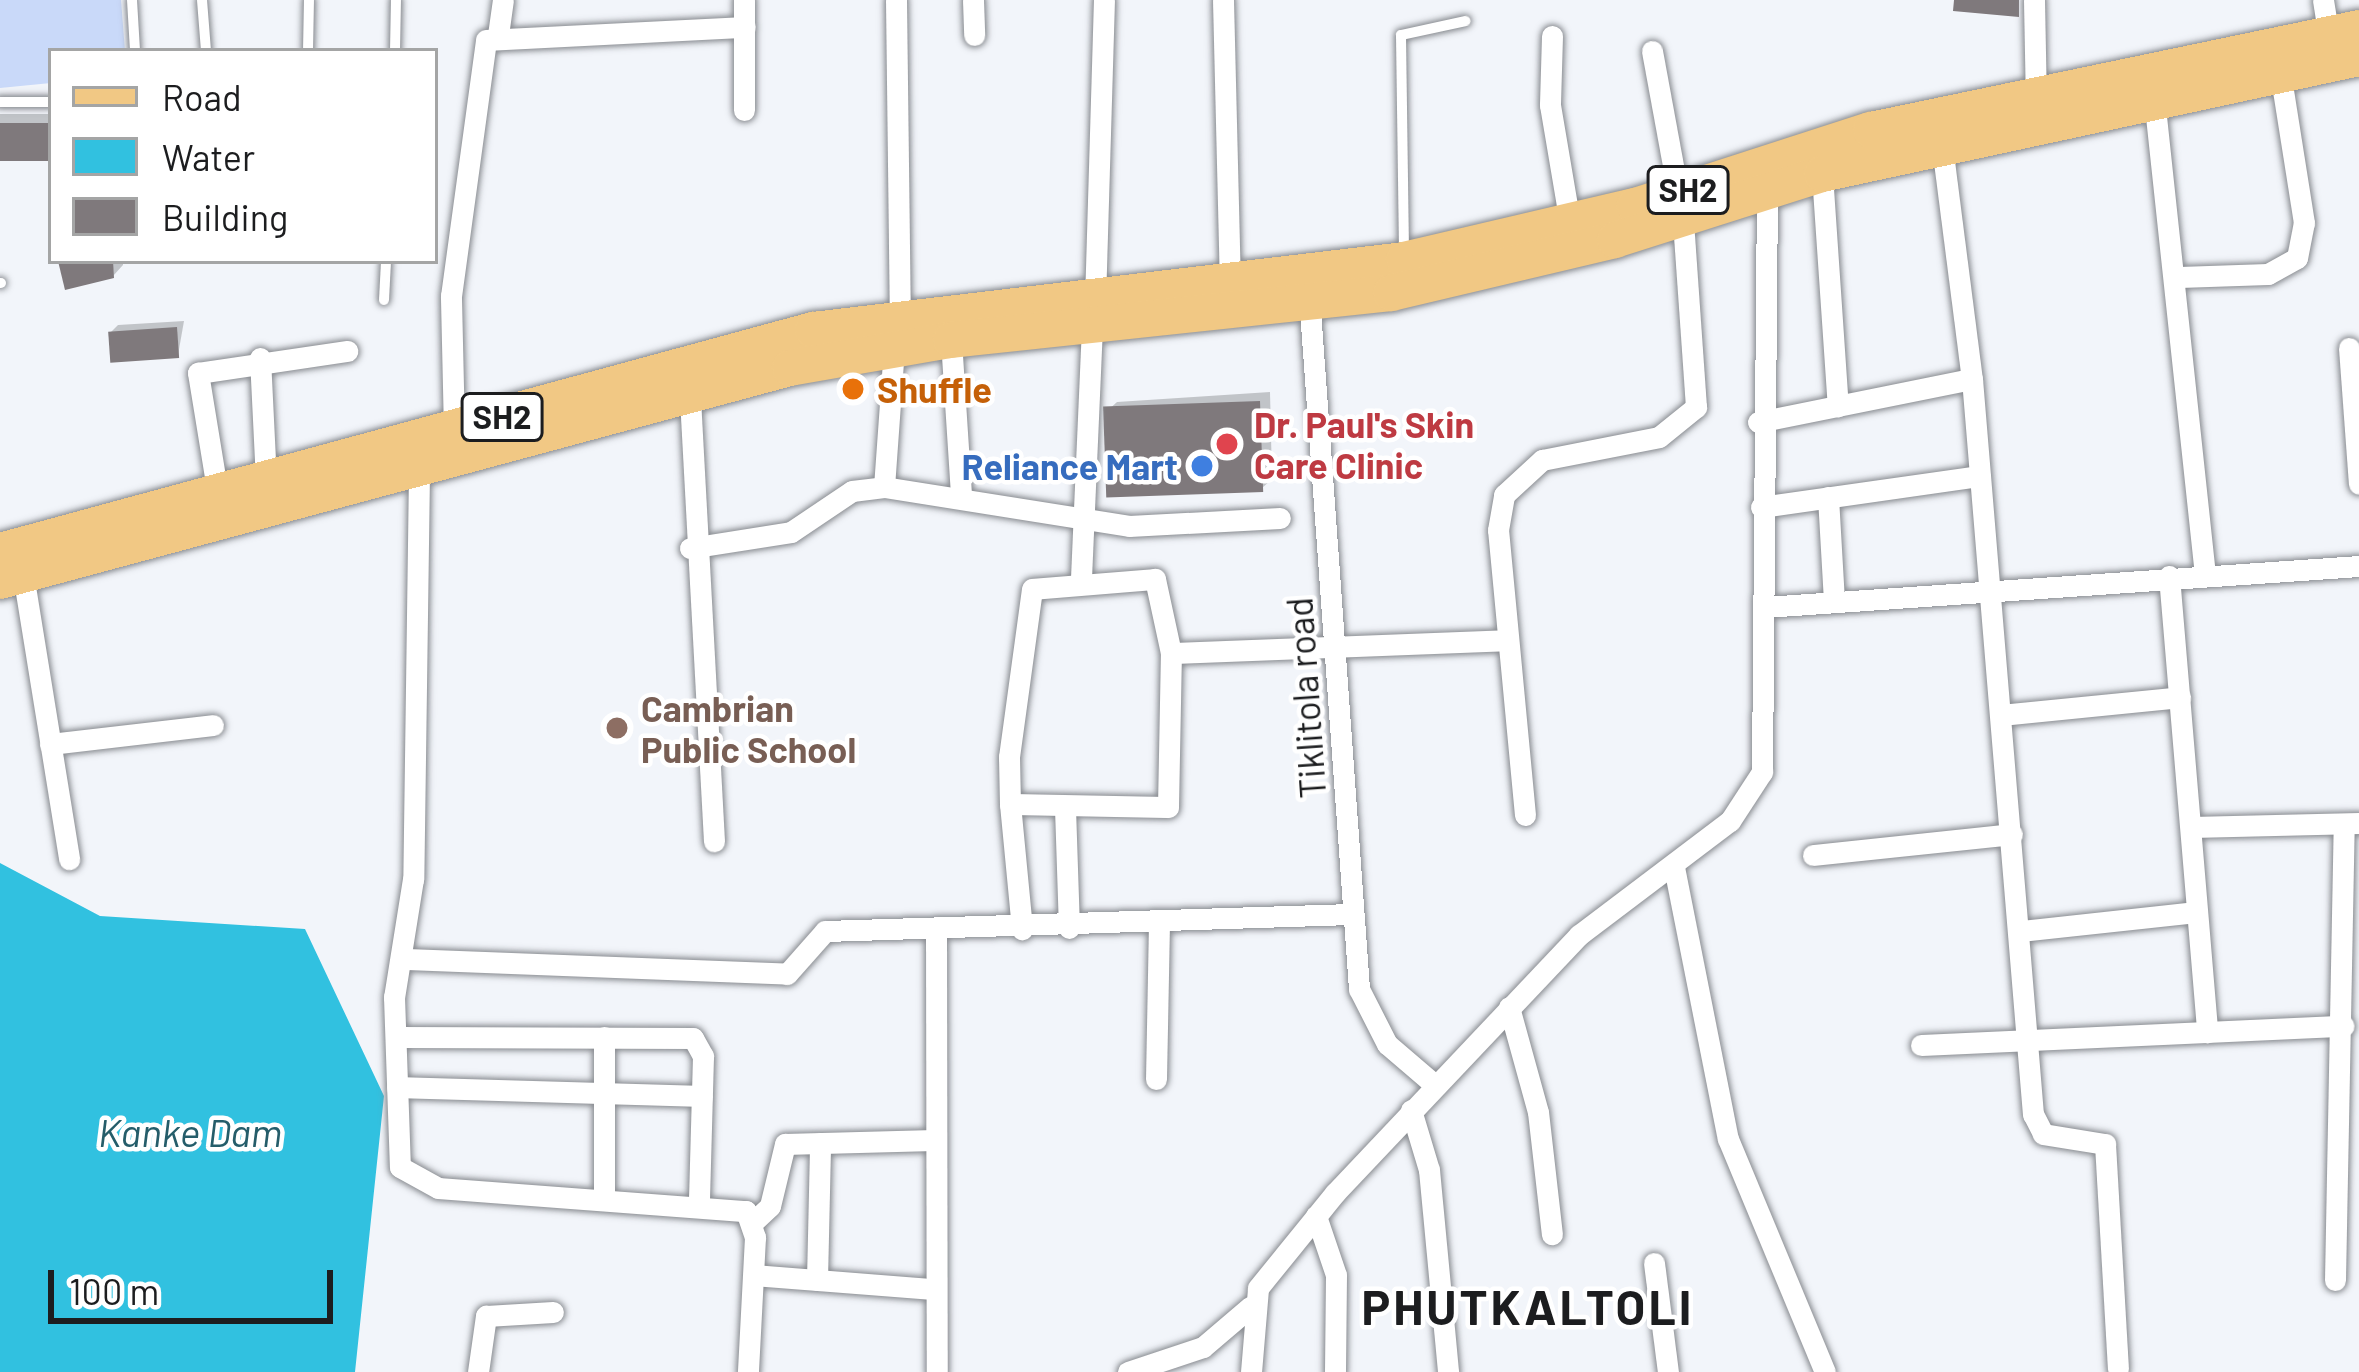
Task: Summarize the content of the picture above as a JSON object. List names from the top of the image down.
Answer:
{
  "streets": {
    "main road": ["SH2"],
    "street": ["Tiklitola road"]
  },
  "crossings": [
    ["SH2", "Tiklitola road"]
  ],
  "districts": ["PHUTKALTOLI"],
  "water": ["Kanke Dam"],
  "places": [
    "Shuffle",
    "Dr. Paul's Skin Care Clinic",
    "Reliance Mart",
    "Cambrian Public School"
  ],
  "legend": ["Road", "Water", "Building"],
  "scale_bar": "100 m"
}
